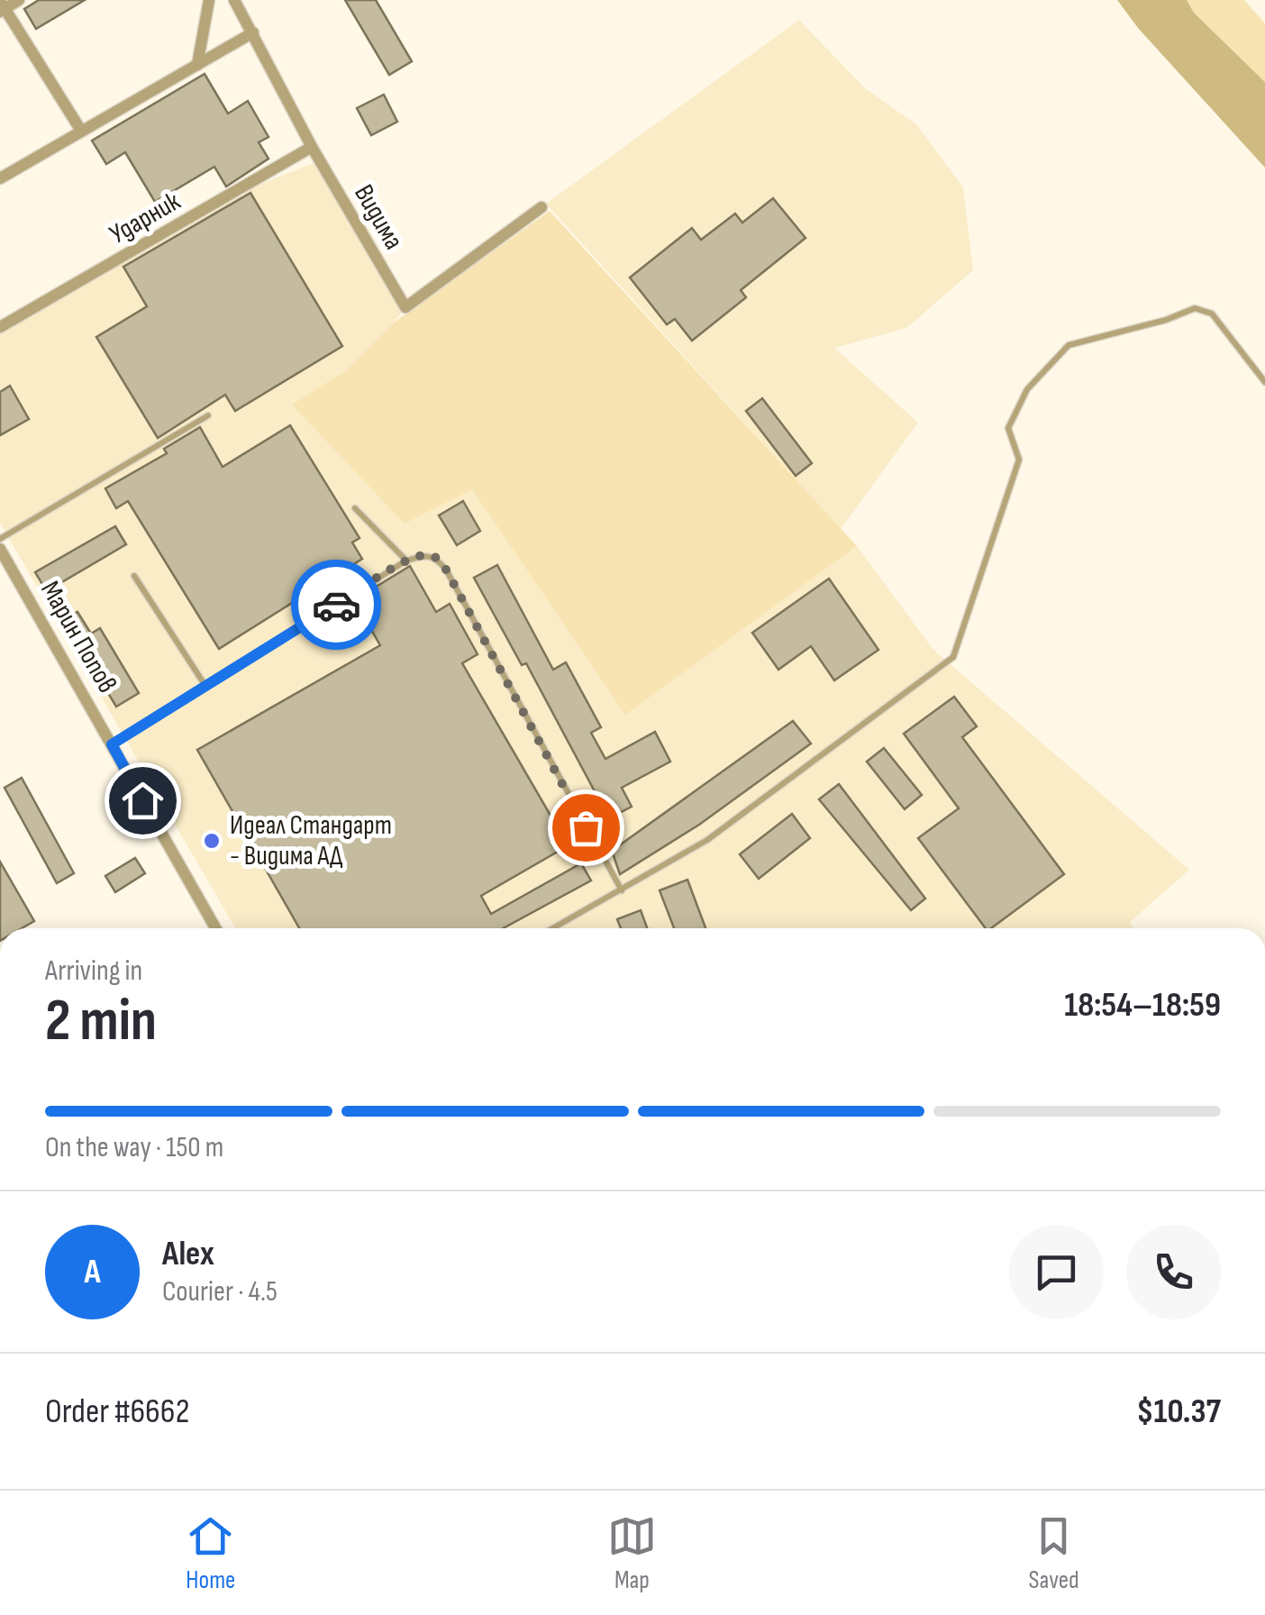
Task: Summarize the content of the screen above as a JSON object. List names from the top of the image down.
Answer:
{
  "streets": {
    "street": ["Видима", "Ударник", "Марин Попов"]
  },
  "crossings": [
    ["Видима", "Ударник"]
  ],
  "places": ["Идеал Стандарт - Видима АД"],
  "page": {
    "heading": ["2 min", "Arriving in", "18:54–18:59"],
    "panel": [
      "Alex",
      "Courier · 4.5",
      "Order #6662",
      "$10.37"
    ],
    "bar": "On the way · 150 m",
    "round": "A",
    "tabs": ["Home", "Map", "Saved"]
  }
}
